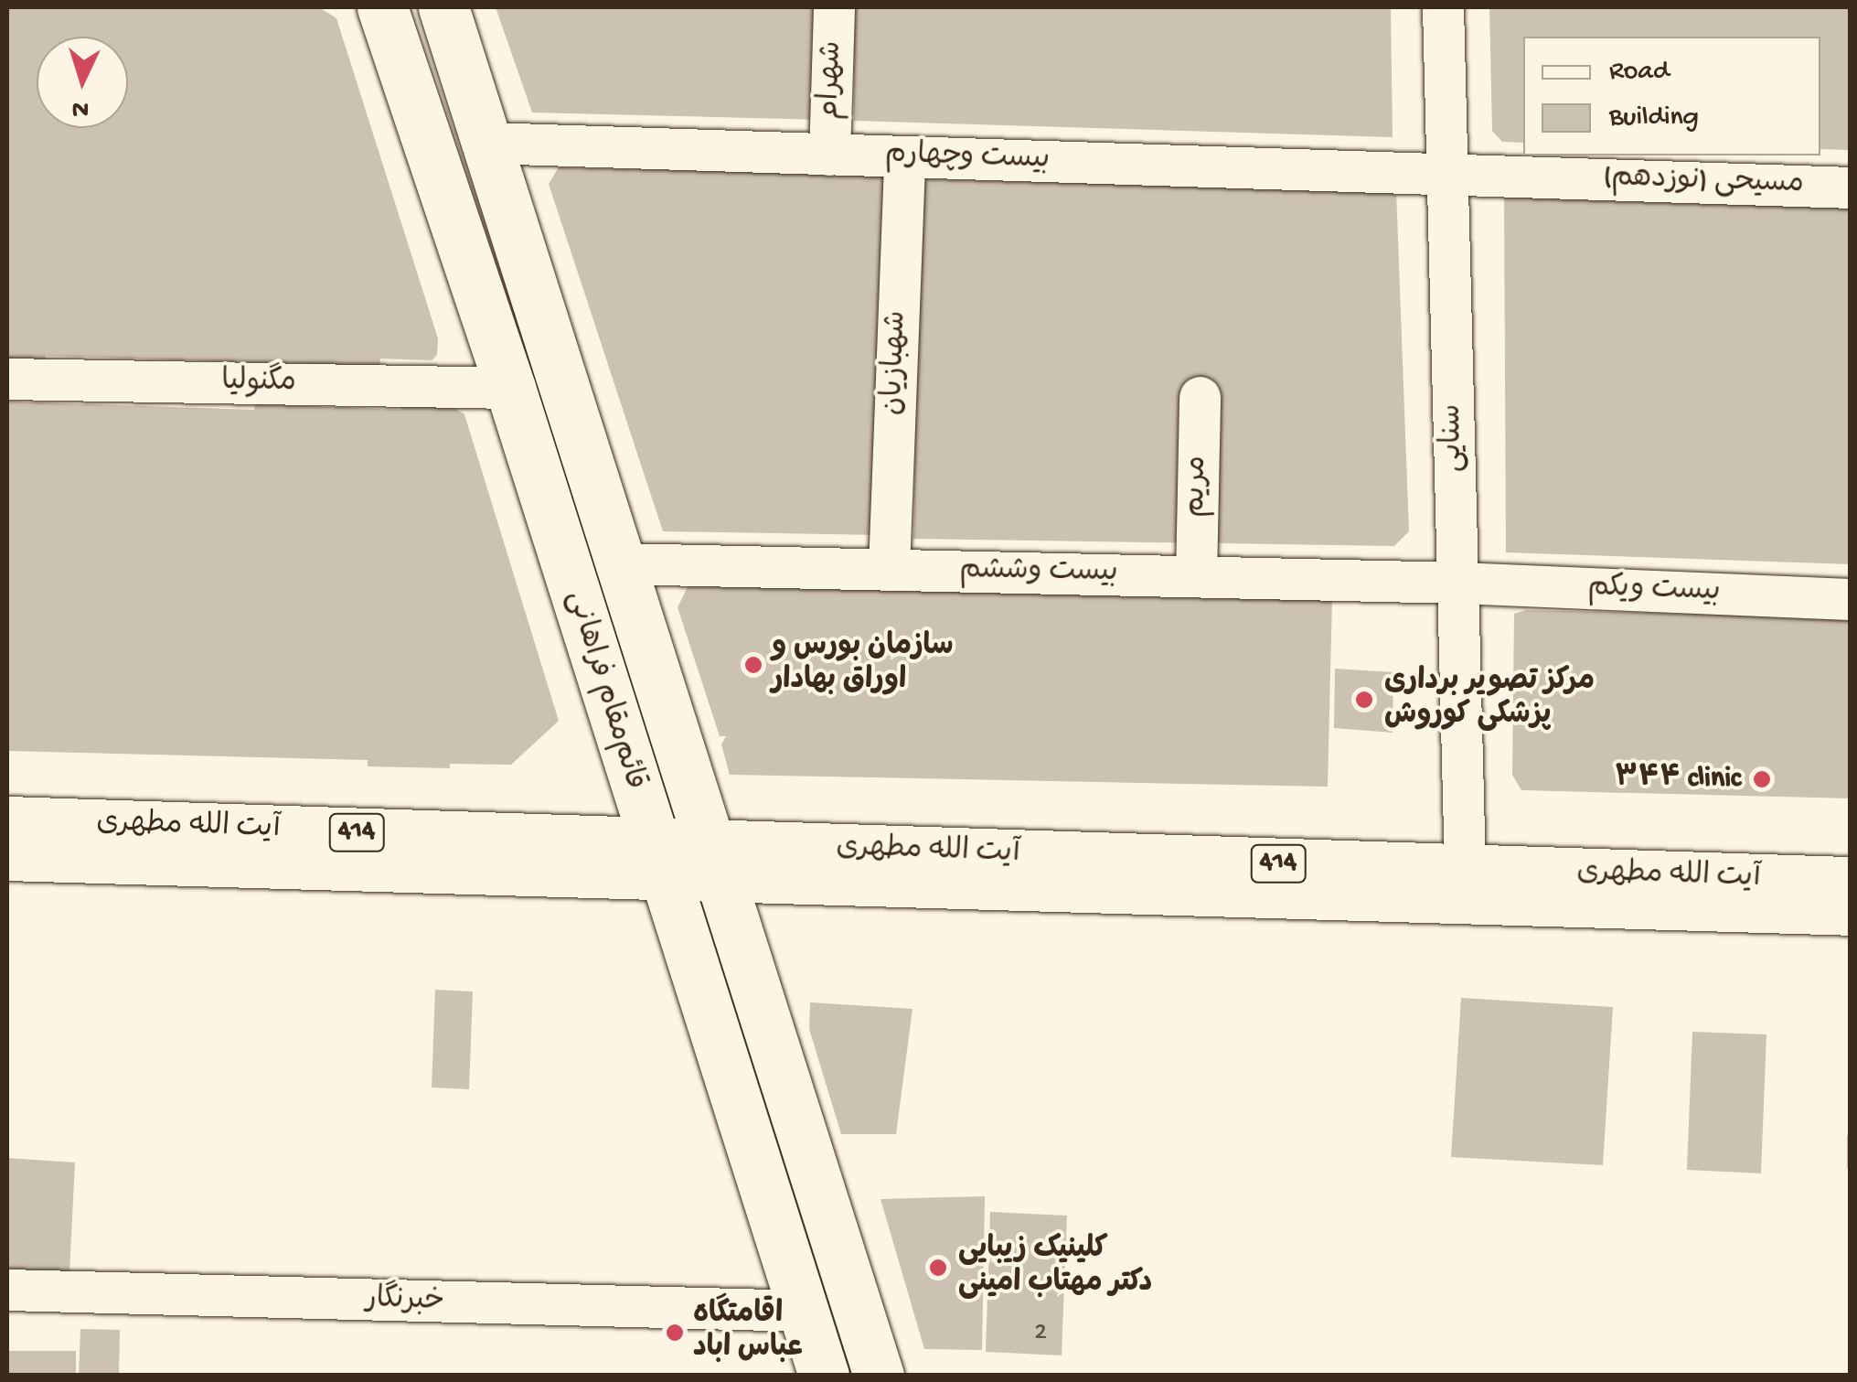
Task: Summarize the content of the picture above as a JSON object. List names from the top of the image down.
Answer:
{
  "streets": {
    "main road": ["قائم‌مقام فراهانی", "آیت الله مطهری", "414"],
    "street": [
      "شهرام",
      "بیست وچهارم",
      "مسیحی (نوزدهم)",
      "شهبازیان",
      "مگنولیا",
      "سنایی",
      "مریم",
      "بیست وششم",
      "بیست ویکم",
      "خبرنگار"
    ]
  },
  "crossings": [
    ["شهرام", "بیست وچهارم"],
    ["بیست وچهارم", "مسیحی (نوزدهم)"],
    ["بیست وچهارم", "شهبازیان"],
    ["بیست وچهارم", "سنایی"],
    ["بیست وچهارم", "قائم‌مقام فراهانی"],
    ["مسیحی (نوزدهم)", "سنایی"],
    ["شهبازیان", "بیست وششم"],
    ["مگنولیا", "قائم‌مقام فراهانی"],
    ["سنایی", "بیست وششم"],
    ["سنایی", "بیست ویکم"],
    ["سنایی", "آیت الله مطهری"],
    ["مریم", "بیست وششم"],
    ["بیست وششم", "بیست ویکم"],
    ["بیست وششم", "قائم‌مقام فراهانی"],
    ["قائم‌مقام فراهانی", "آیت الله مطهری"],
    ["قائم‌مقام فراهانی", "خبرنگار"]
  ],
  "places": [
    "سازمان بورس و اوراق بهادار",
    "مرکز تصویر برداری پزشکی کوروش",
    "۳۴۴ clinic",
    "کلینیک زیبایی دکتر مهتاب امینی",
    "اقامتگاه عباس اباد"
  ],
  "house_numbers": ["2"],
  "legend": ["Road", "Building"],
  "north": "bottom"
}
